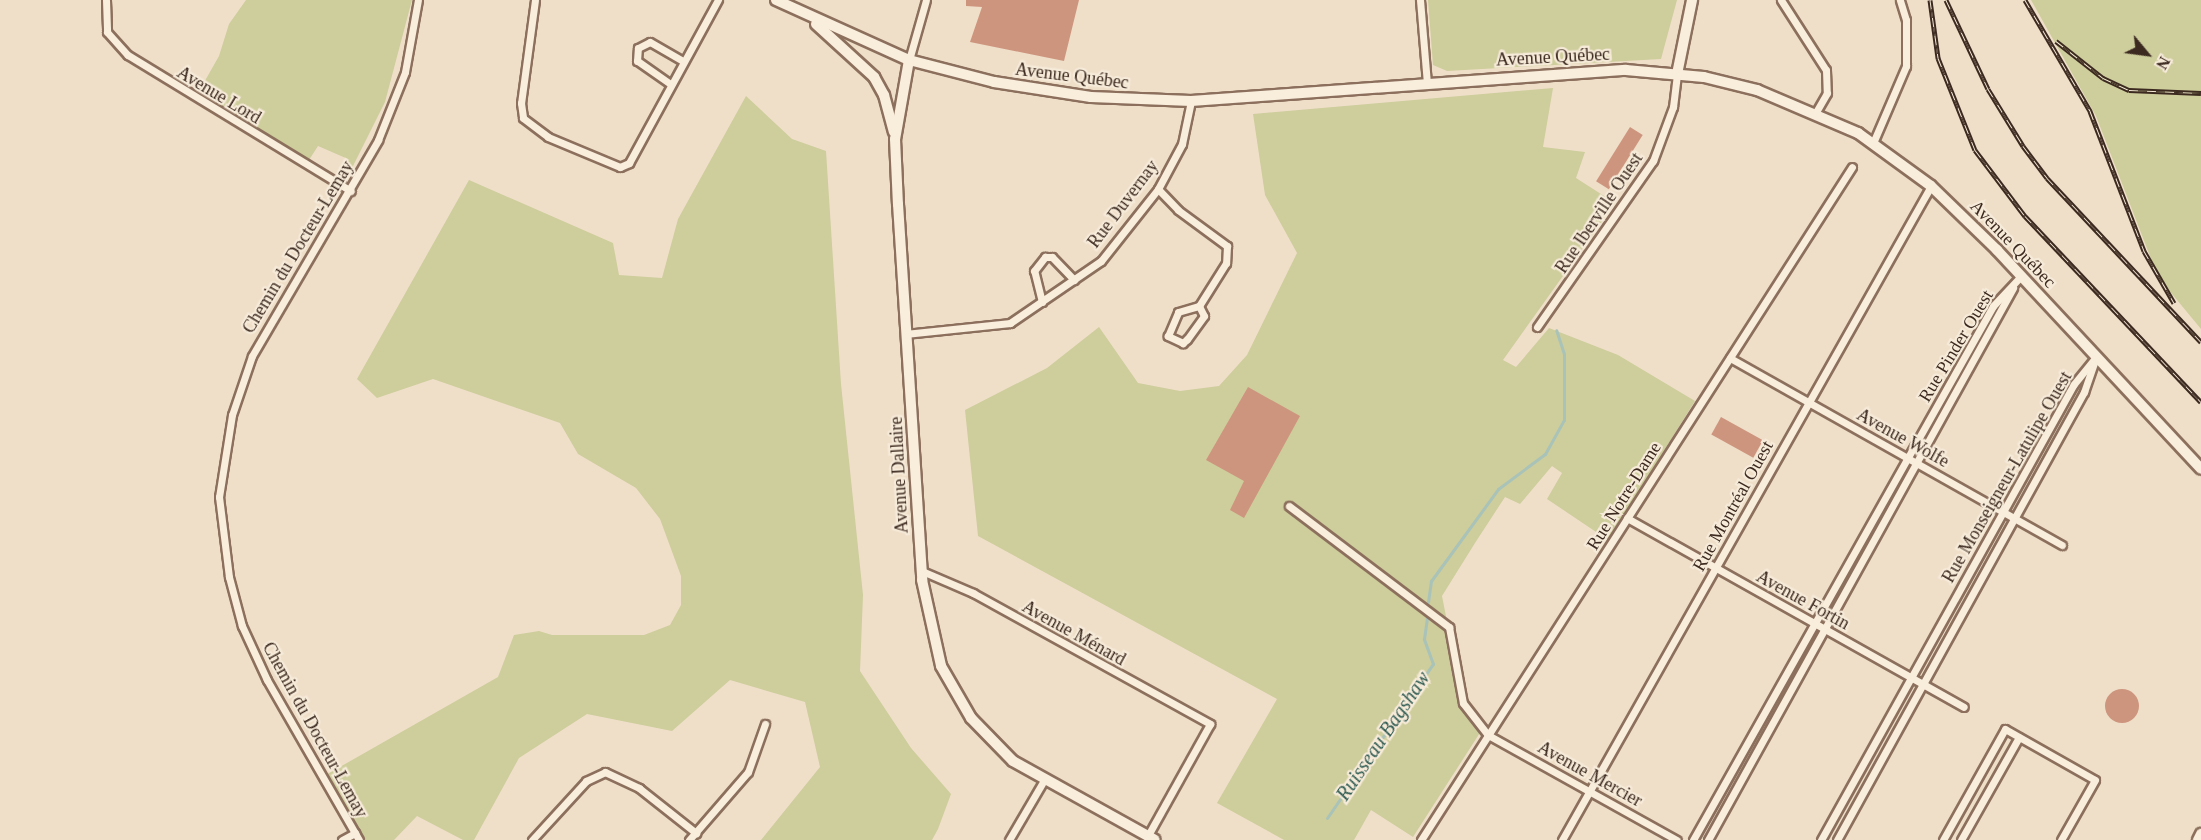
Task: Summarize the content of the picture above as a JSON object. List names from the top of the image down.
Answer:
{
  "streets": {
    "street": [
      "Avenue Québec",
      "Avenue Lord",
      "Rue Duvernay",
      "Rue Iberville Ouest",
      "Chemin du Docteur-Lemay",
      "Rue Pinder Ouest",
      "Avenue Wolfe",
      "Avenue Dallaire",
      "Rue Monseigneur-Latulipe Ouest",
      "Rue Notre-Dame",
      "Rue Montréal Ouest",
      "Avenue Fortin",
      "Avenue Ménard",
      "Avenue Mercier"
    ]
  },
  "crossings": [
    ["Avenue Québec", "Rue Duvernay"],
    ["Avenue Québec", "Rue Iberville Ouest"],
    ["Avenue Québec", "Rue Pinder Ouest"],
    ["Avenue Québec", "Avenue Dallaire"],
    ["Avenue Québec", "Rue Monseigneur-Latulipe Ouest"],
    ["Avenue Québec", "Rue Montréal Ouest"],
    ["Avenue Lord", "Chemin du Docteur-Lemay"],
    ["Rue Duvernay", "Avenue Dallaire"],
    ["Rue Pinder Ouest", "Avenue Wolfe"],
    ["Rue Pinder Ouest", "Avenue Fortin"],
    ["Avenue Wolfe", "Rue Monseigneur-Latulipe Ouest"],
    ["Avenue Wolfe", "Rue Notre-Dame"],
    ["Avenue Wolfe", "Rue Montréal Ouest"],
    ["Avenue Dallaire", "Avenue Ménard"],
    ["Rue Monseigneur-Latulipe Ouest", "Avenue Fortin"],
    ["Rue Notre-Dame", "Avenue Fortin"],
    ["Rue Notre-Dame", "Avenue Mercier"],
    ["Rue Montréal Ouest", "Avenue Fortin"],
    ["Rue Montréal Ouest", "Avenue Mercier"]
  ],
  "water": ["Ruisseau Bagshaw"],
  "north": "bottom right"
}
